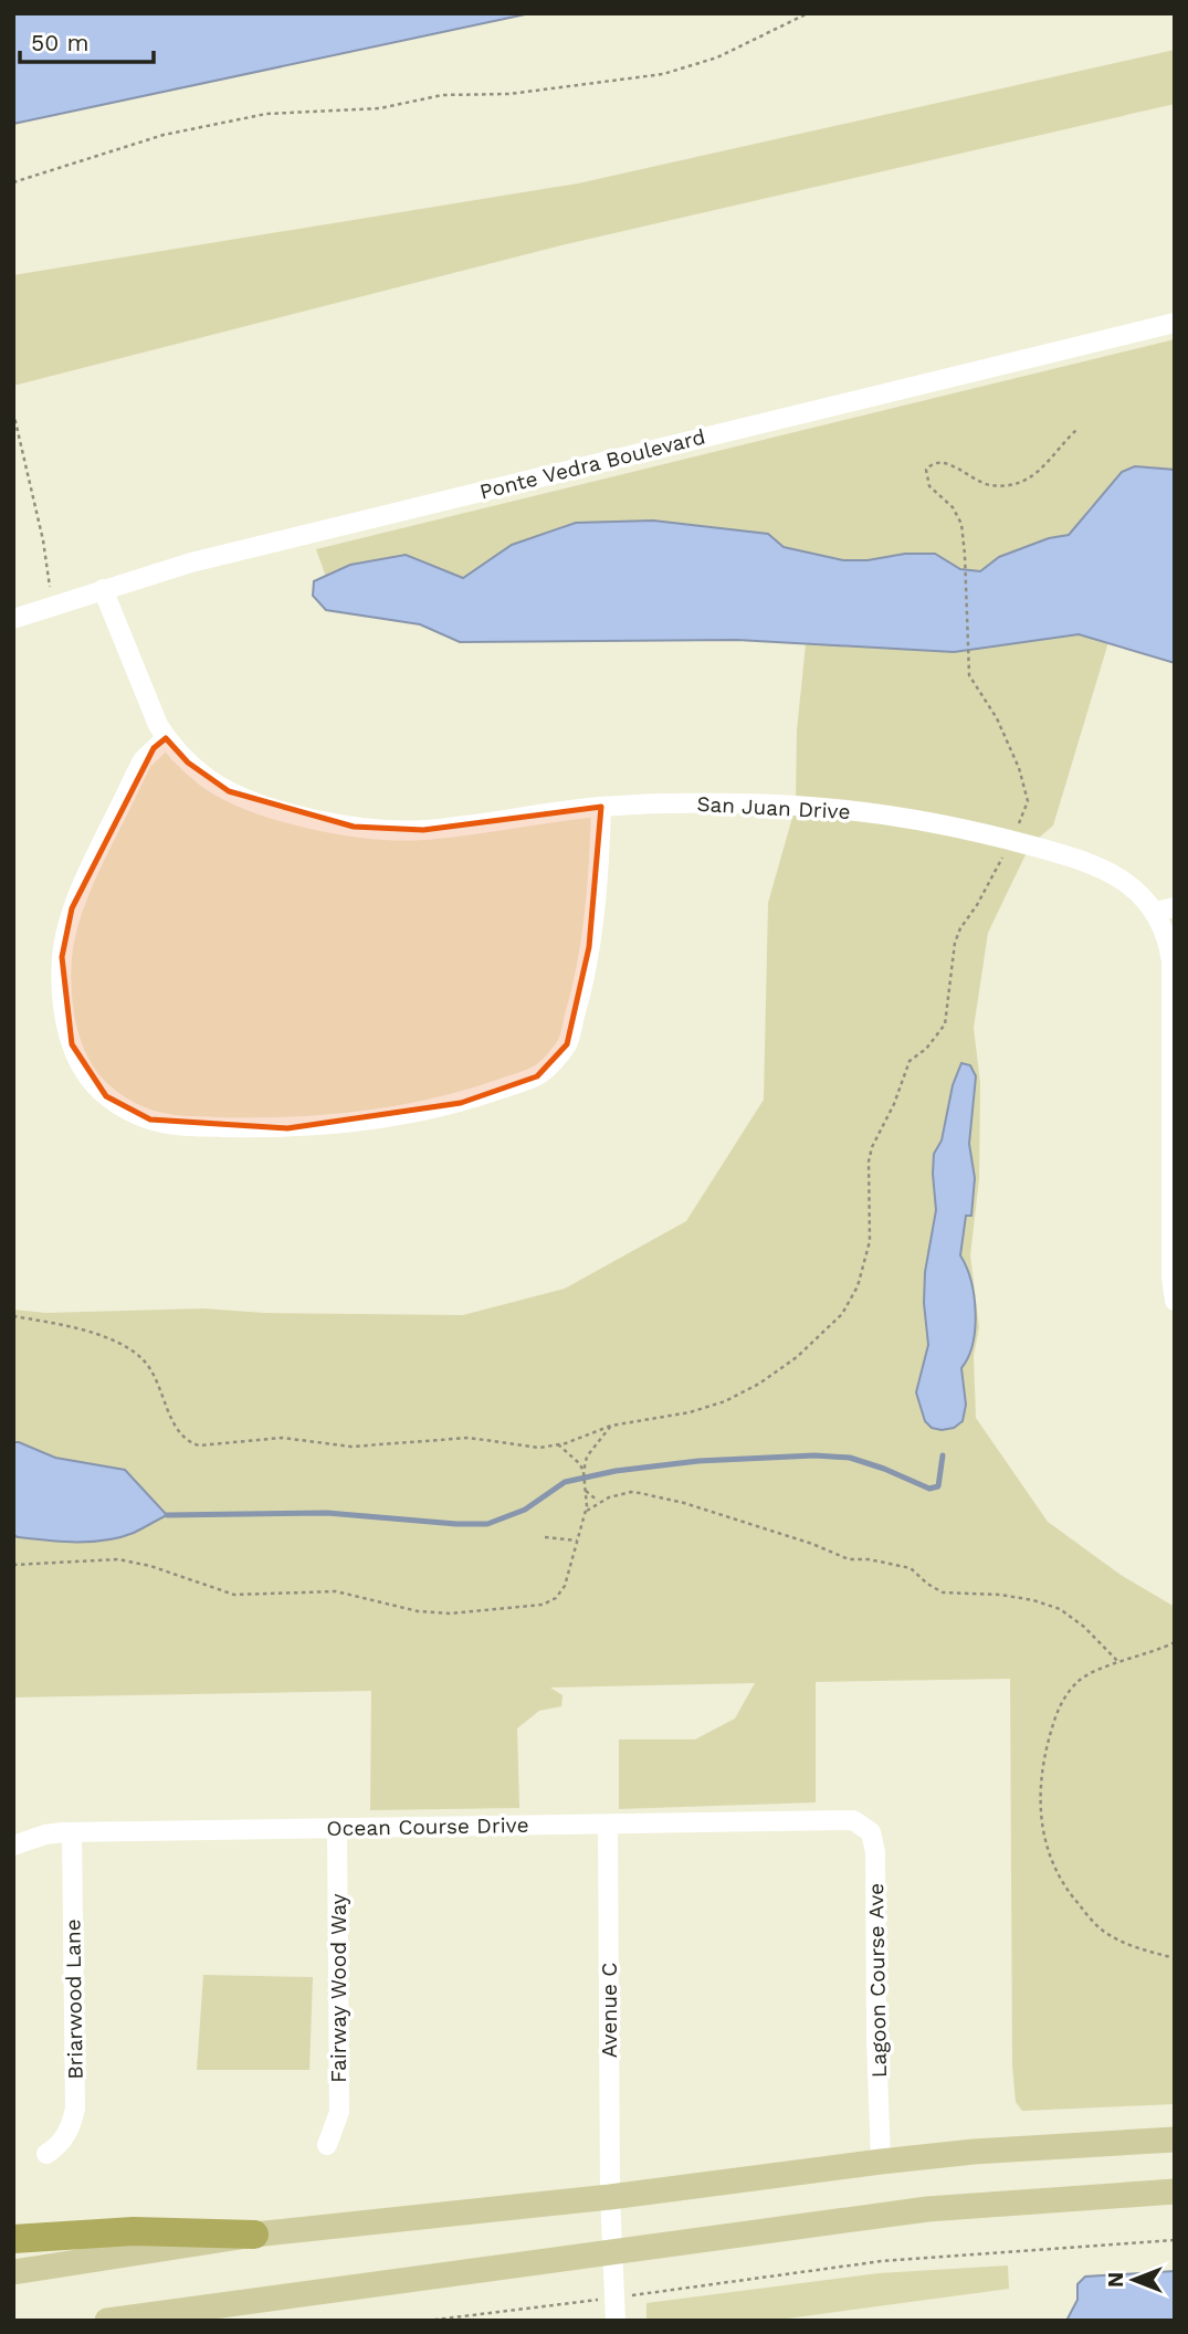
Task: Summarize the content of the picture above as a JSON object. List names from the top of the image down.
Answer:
{
  "streets": {
    "street": [
      "Ponte Vedra Boulevard",
      "San Juan Drive",
      "Ocean Course Drive",
      "Lagoon Course Ave",
      "Fairway Wood Way",
      "Briarwood Lane",
      "Avenue C"
    ]
  },
  "crossings": [
    ["Ponte Vedra Boulevard", "San Juan Drive"],
    ["Ocean Course Drive", "Lagoon Course Ave"],
    ["Ocean Course Drive", "Fairway Wood Way"],
    ["Ocean Course Drive", "Briarwood Lane"],
    ["Ocean Course Drive", "Avenue C"]
  ],
  "scale_bar": "50 m",
  "north": "left"
}
